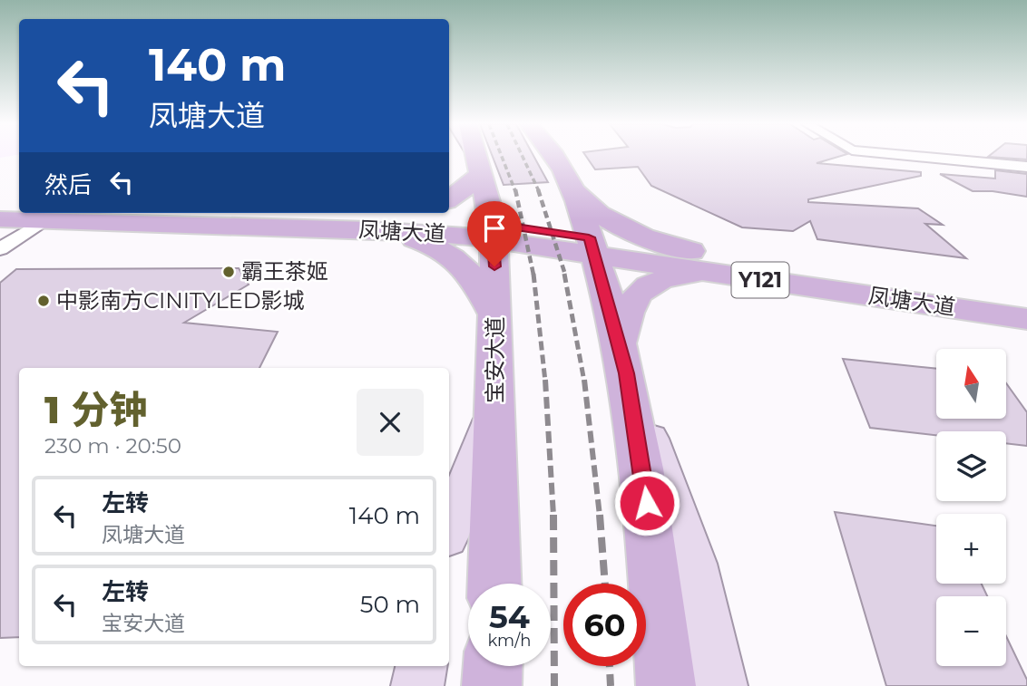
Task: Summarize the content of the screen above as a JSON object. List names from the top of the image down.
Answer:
{
  "streets": {
    "main road": ["凤塘大道", "Y121", "宝安大道"]
  },
  "crossings": [
    ["凤塘大道", "宝安大道"]
  ],
  "places": ["霸王茶姬", "中影南方CINITYLED影城"],
  "north": "top",
  "page": {
    "turn": ["140 m", "凤塘大道"],
    "then": "然后",
    "map_buttons": ["+", "−"],
    "heading": ["1 分钟", "230 m · 20:50"],
    "list": [
      {
        "name": "左转",
        "note": "凤塘大道",
        "value": "140 m"
      },
      {
        "name": "左转",
        "note": "宝安大道",
        "value": "50 m"
      }
    ],
    "speed": "54 km/h",
    "limit": "60"
  }
}
